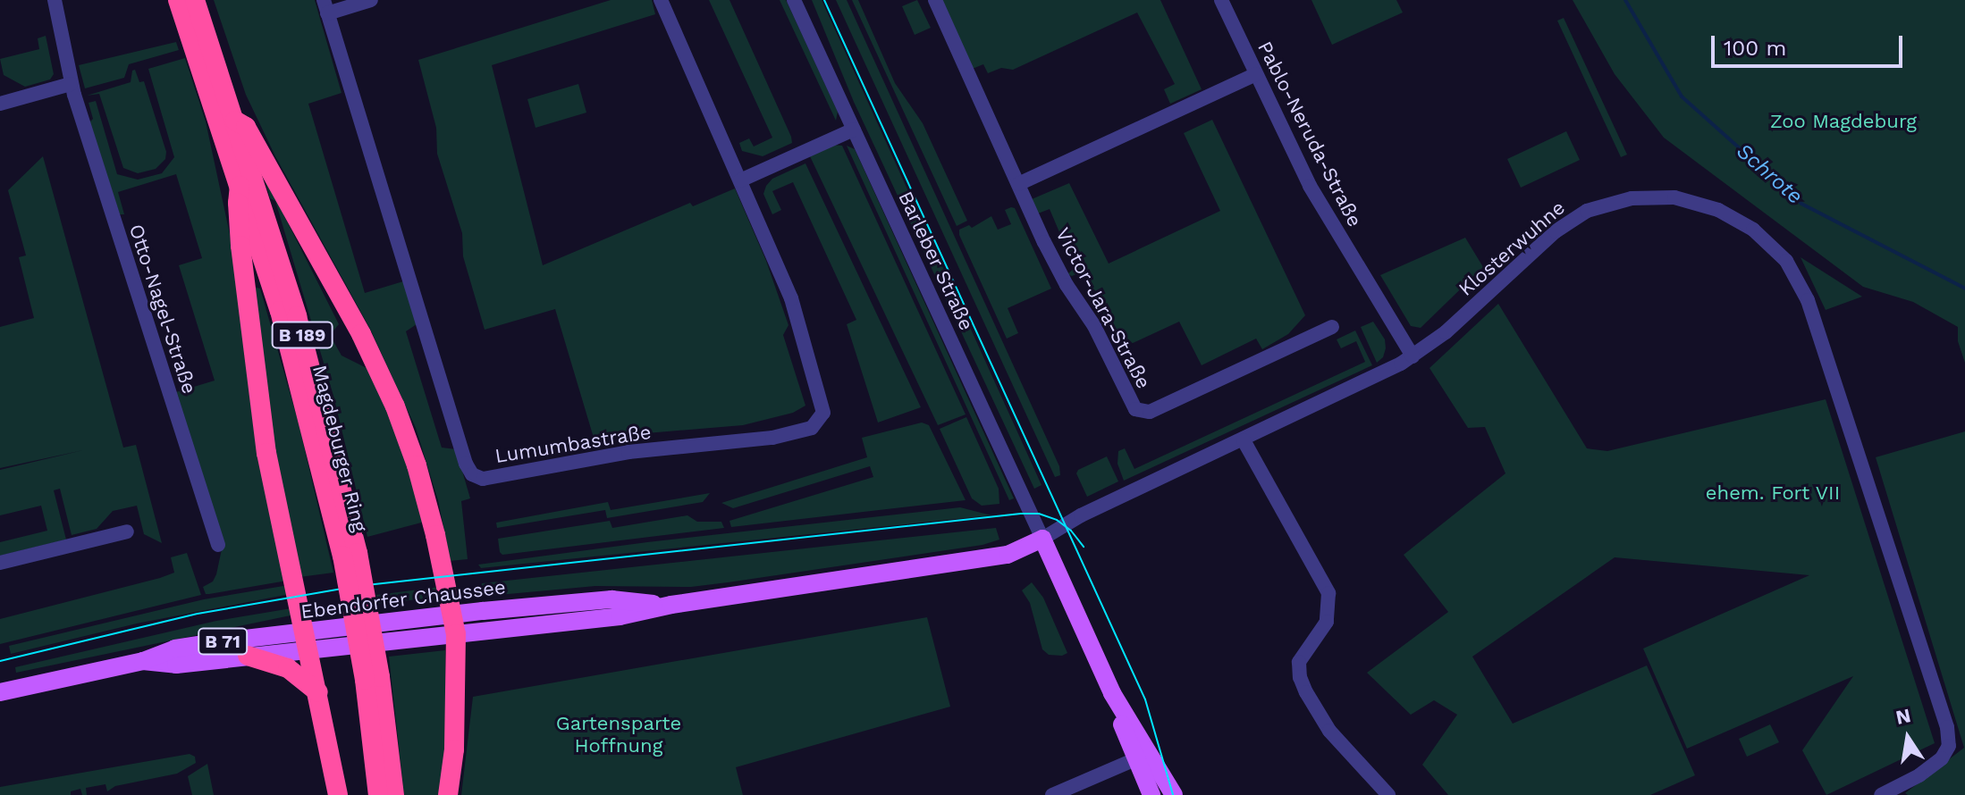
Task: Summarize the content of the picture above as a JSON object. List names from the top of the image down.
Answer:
{
  "streets": {
    "highway": ["B 189", "Magdeburger Ring", "B 71"],
    "main road": ["Ebendorfer Chaussee"],
    "street": [
      "Pablo-Neruda-Straße",
      "Klosterwuhne",
      "Barleber Straße",
      "Victor-Jara-Straße",
      "Otto-Nagel-Straße",
      "Lumumbastraße"
    ]
  },
  "crossings": [
    ["Pablo-Neruda-Straße", "Klosterwuhne"],
    ["Klosterwuhne", "Barleber Straße"],
    ["Klosterwuhne", "Ebendorfer Chaussee"],
    ["Barleber Straße", "Ebendorfer Chaussee"],
    ["Ebendorfer Chaussee", "B 71"]
  ],
  "water": ["Schrote"],
  "parks": ["Zoo Magdeburg", "ehem. Fort VII", "Gartensparte Hoffnung"],
  "scale_bar": "100 m",
  "north": "top"
}
